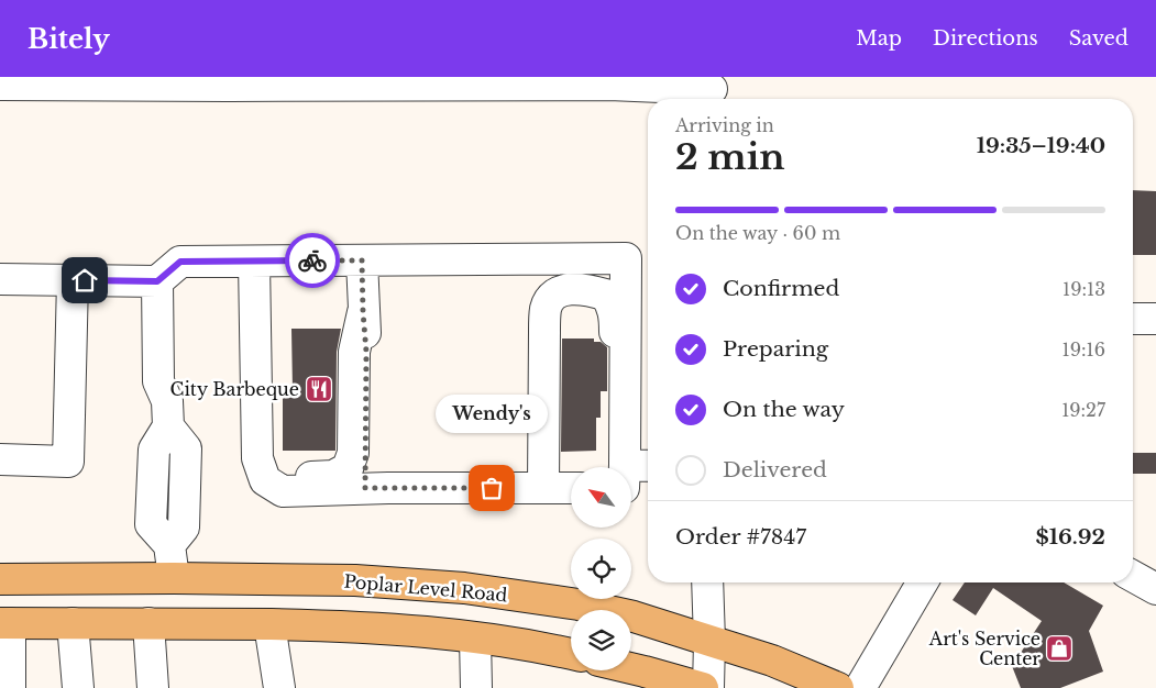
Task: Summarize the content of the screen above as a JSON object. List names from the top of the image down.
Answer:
{
  "streets": {
    "main road": ["Poplar Level Road"]
  },
  "places": {
    "restaurant": ["City Barbeque"],
    "other": ["Wendy's"],
    "shop": ["Art's Service Center"]
  },
  "north": "top left",
  "page": {
    "header": "Bitely",
    "nav": ["Map", "Directions", "Saved"],
    "heading": ["2 min", "Arriving in", "19:35–19:40"],
    "panel": ["Order #7847", "$16.92"],
    "bar": "On the way · 60 m",
    "list": [
      ["Confirmed", "19:13"],
      ["Preparing", "19:16"],
      ["On the way", "19:27"],
      "Delivered"
    ],
    "bubble": "Wendy's"
  }
}
